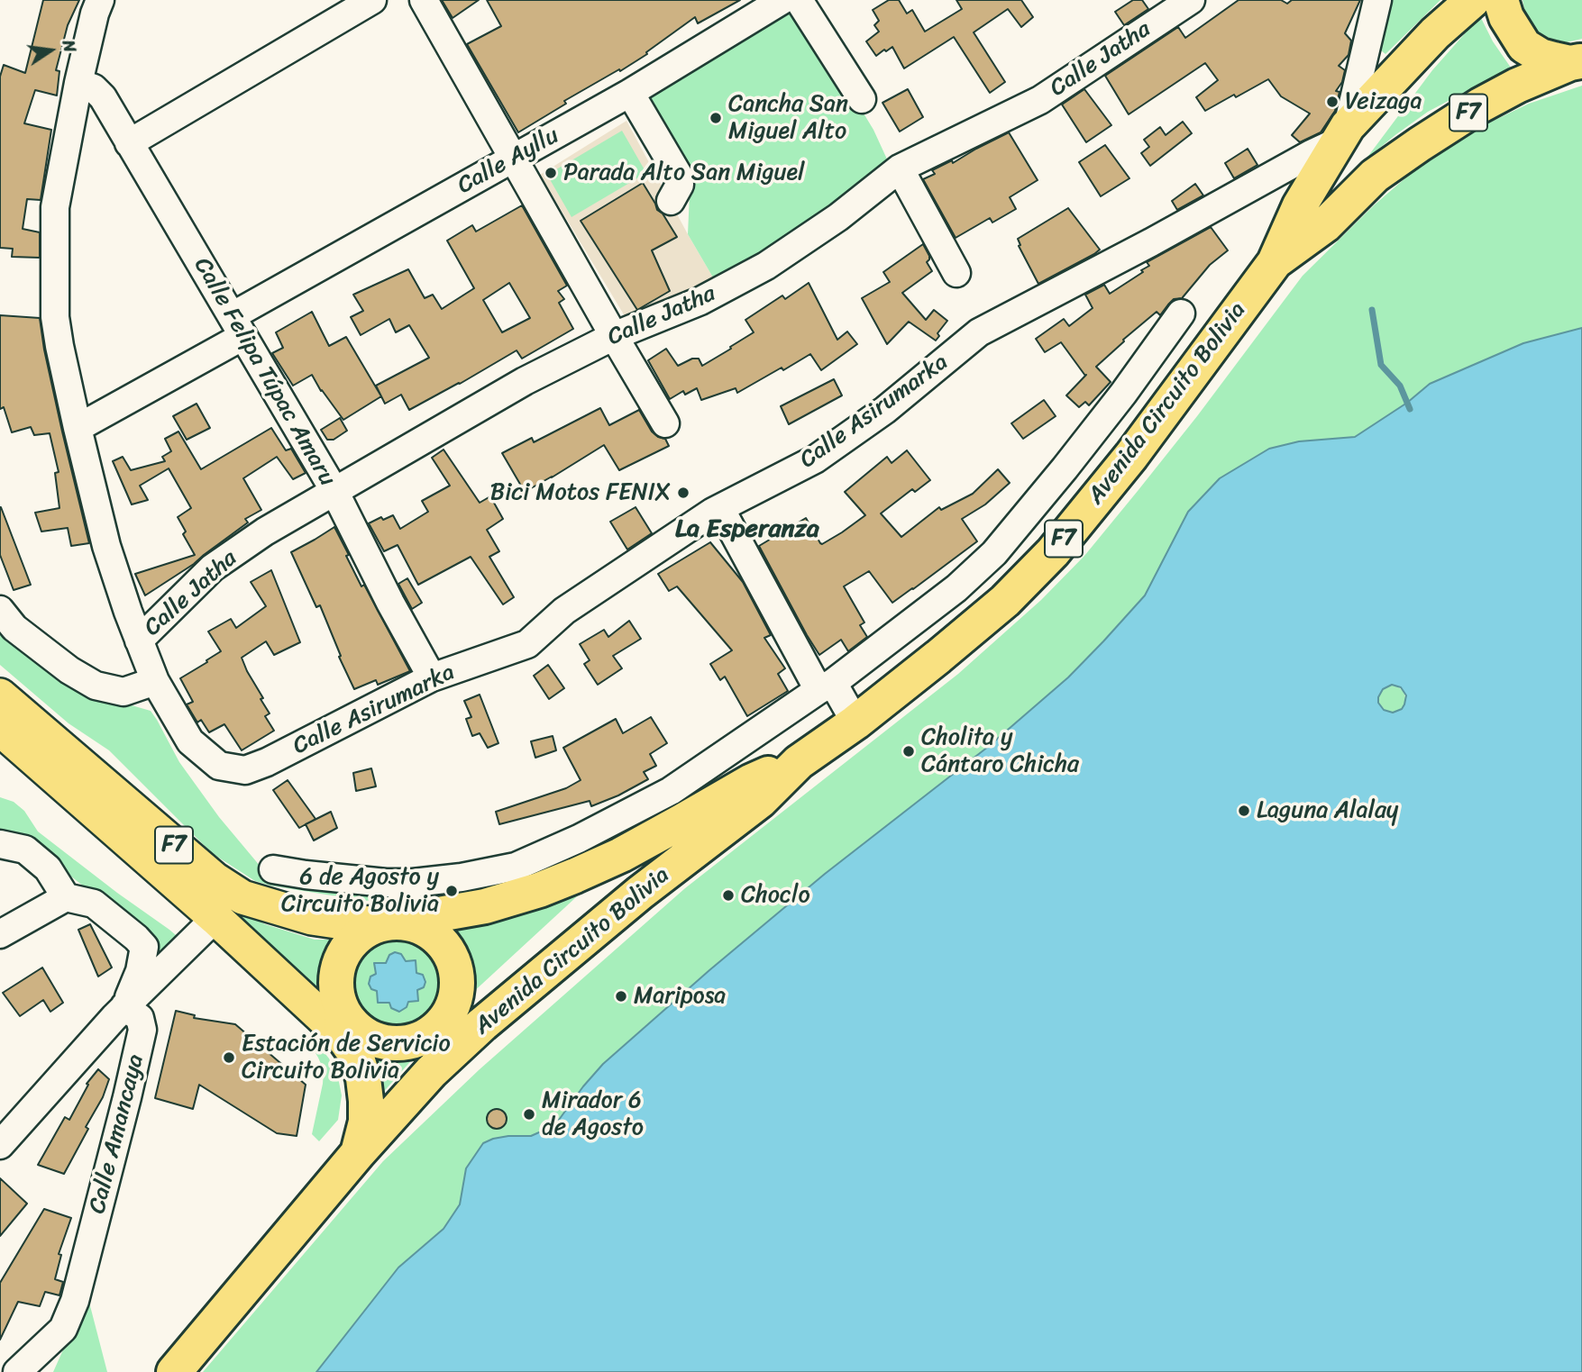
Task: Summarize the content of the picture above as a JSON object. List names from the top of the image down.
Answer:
{
  "streets": {
    "highway": ["F7", "Avenida Circuito Bolivia"],
    "street": [
      "Calle Jatha",
      "Calle Ayllu",
      "Calle Felipa Túpac Amaru",
      "Calle Asirumarka",
      "Calle Amancaya"
    ]
  },
  "crossings": [
    ["Calle Jatha", "Calle Felipa Túpac Amaru"],
    ["F7", "Avenida Circuito Bolivia"],
    ["Calle Ayllu", "Calle Felipa Túpac Amaru"],
    ["Calle Felipa Túpac Amaru", "Calle Asirumarka"],
    ["Avenida Circuito Bolivia", "Calle Asirumarka"]
  ],
  "districts": ["La Esperanza"],
  "places": [
    "Veizaga",
    "Cancha San Miguel Alto",
    "Parada Alto San Miguel",
    "Bici Motos FENIX",
    "Cholita y Cántaro Chicha",
    "Laguna Alalay",
    "6 de Agosto y Circuito Bolivia",
    "Choclo",
    "Mariposa",
    "Estación de Servicio Circuito Bolivia",
    "Mirador 6 de Agosto"
  ],
  "north": "right"
}
